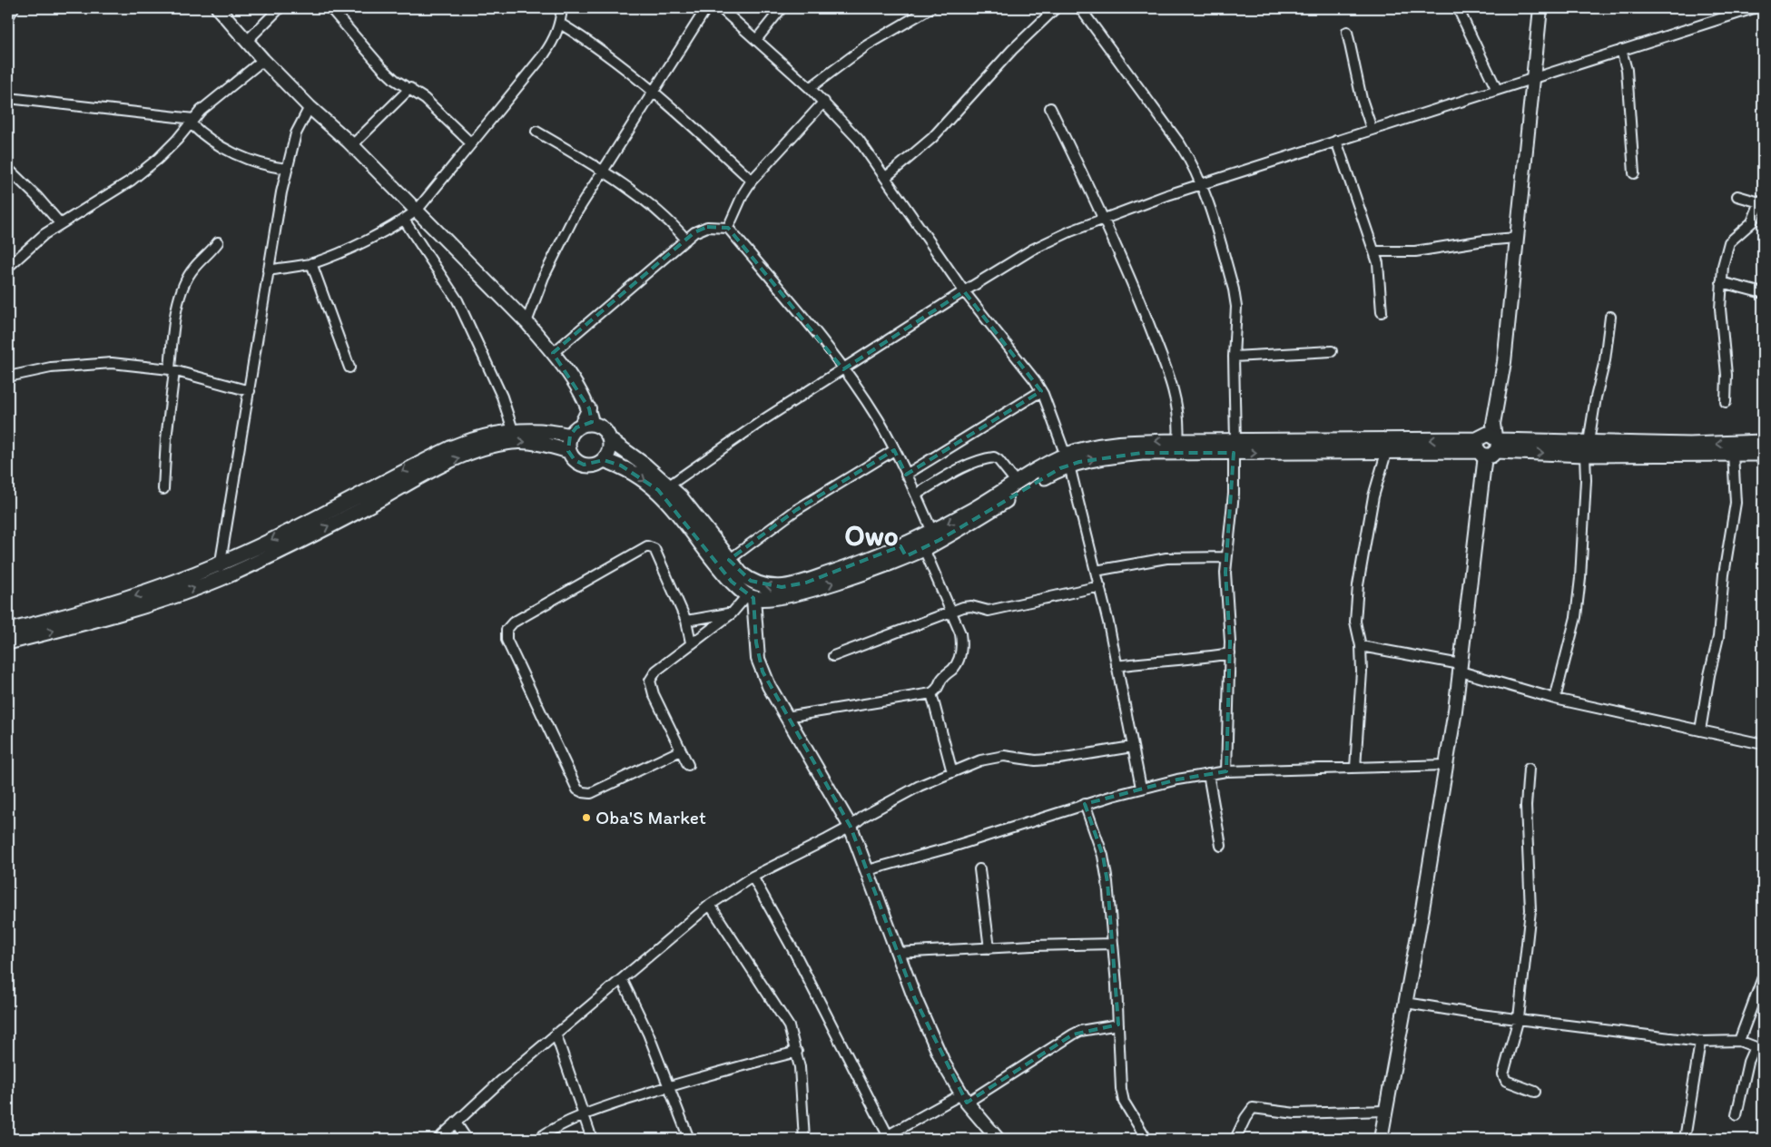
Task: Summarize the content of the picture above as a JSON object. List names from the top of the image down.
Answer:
{
  "districts": ["Owo"],
  "places": ["Oba'S Market"]
}
